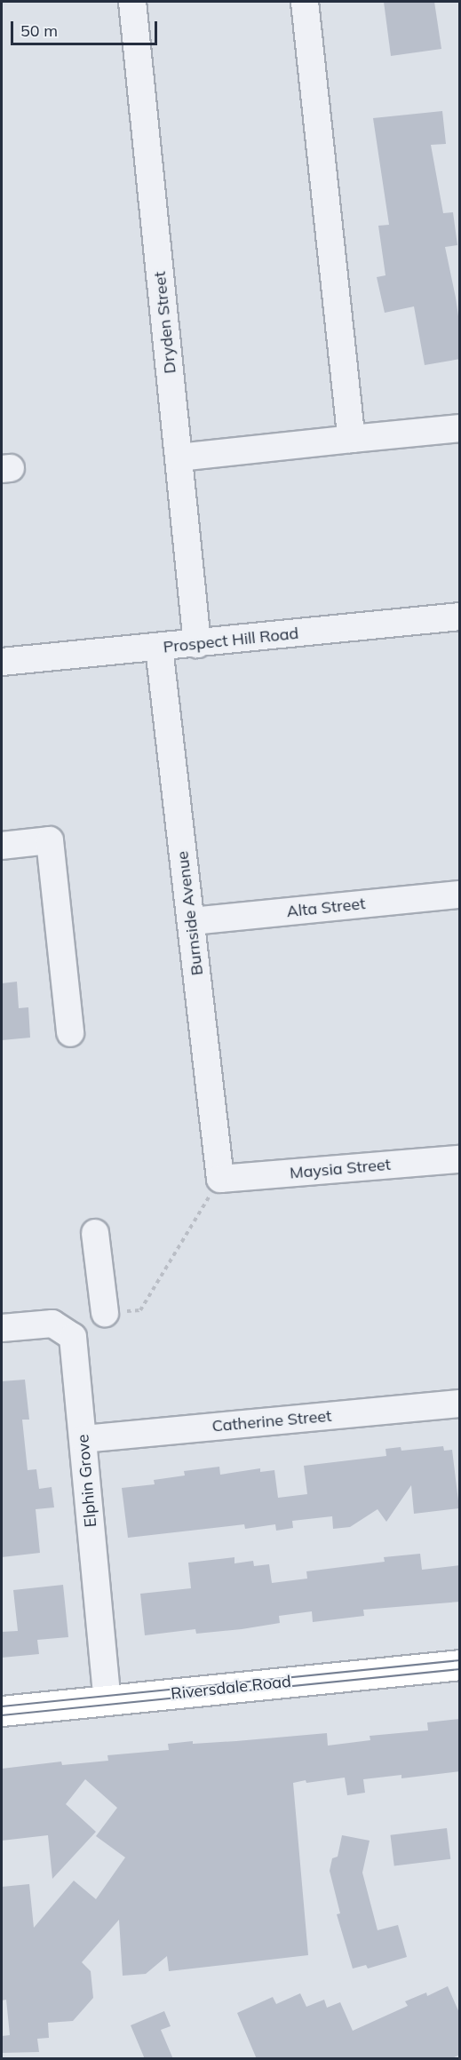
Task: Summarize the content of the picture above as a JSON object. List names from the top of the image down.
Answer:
{
  "streets": {
    "main road": ["Riversdale Road"],
    "street": [
      "Dryden Street",
      "Prospect Hill Road",
      "Alta Street",
      "Burnside Avenue",
      "Maysia Street",
      "Catherine Street",
      "Elphin Grove"
    ]
  },
  "crossings": [
    ["Dryden Street", "Prospect Hill Road"],
    ["Prospect Hill Road", "Burnside Avenue"],
    ["Alta Street", "Burnside Avenue"],
    ["Burnside Avenue", "Maysia Street"],
    ["Catherine Street", "Elphin Grove"],
    ["Elphin Grove", "Riversdale Road"]
  ],
  "scale_bar": "50 m"
}
